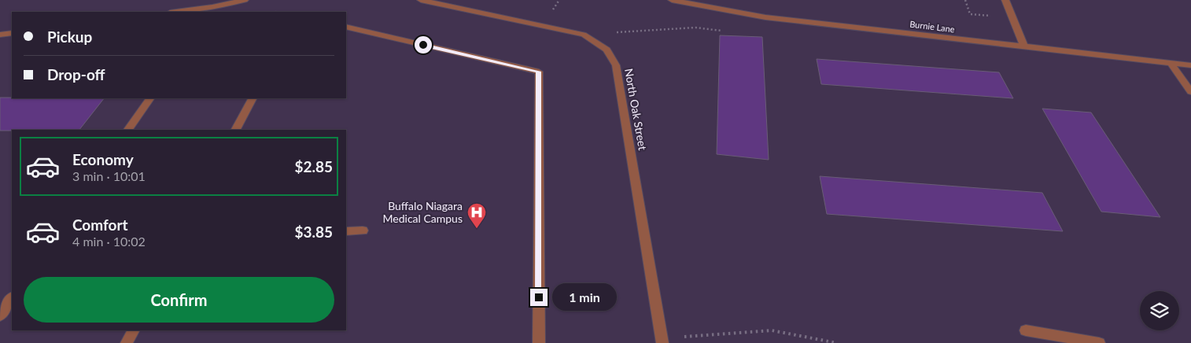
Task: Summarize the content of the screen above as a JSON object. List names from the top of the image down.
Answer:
{
  "streets": {
    "street": ["Burnie Lane", "North Oak Street"]
  },
  "places": {
    "hospital": ["Buffalo Niagara Medical Campus"]
  },
  "page": {
    "banner": ["Pickup", "Drop-off"],
    "list": [
      {
        "name": "Economy",
        "note": "3 min · 10:01",
        "value": "$2.85"
      },
      {
        "name": "Comfort",
        "note": "4 min · 10:02",
        "value": "$3.85"
      }
    ],
    "buttons": "Confirm",
    "bubble": "1 min"
  }
}
